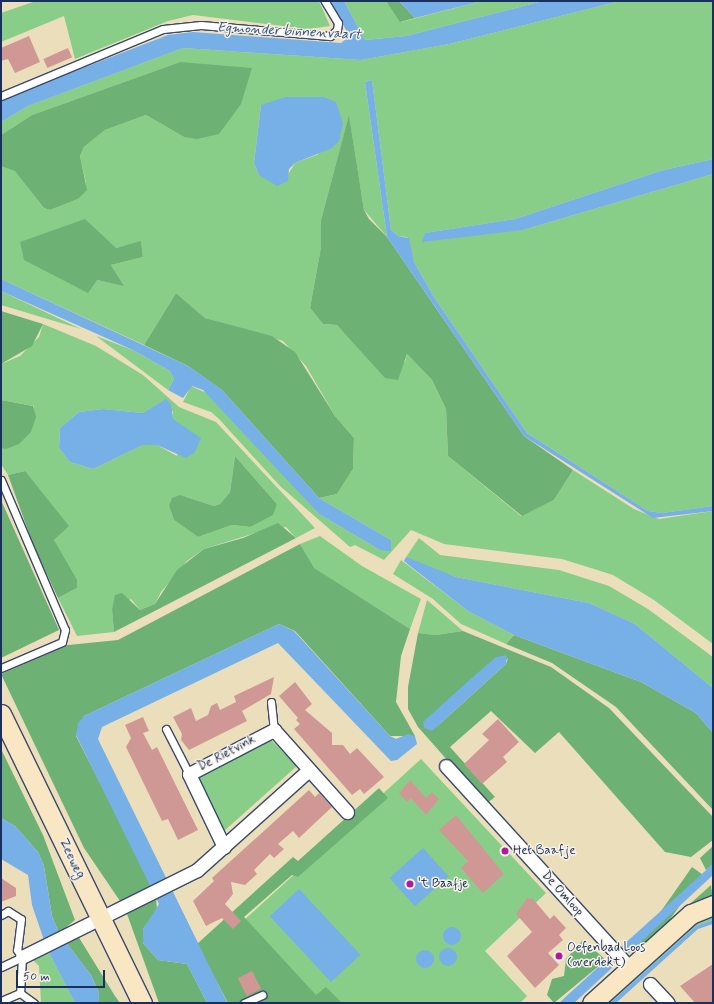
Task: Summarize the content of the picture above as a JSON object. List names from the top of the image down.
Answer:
{
  "streets": {
    "street": ["De Rietvink", "Zeeweg", "De Omloop"]
  },
  "water": ["Egmonder binnenvaart"],
  "places": ["Het Baafje", "'t Baafje", "Oefenbad Loos (overdekt)"],
  "scale_bar": "50 m"
}
